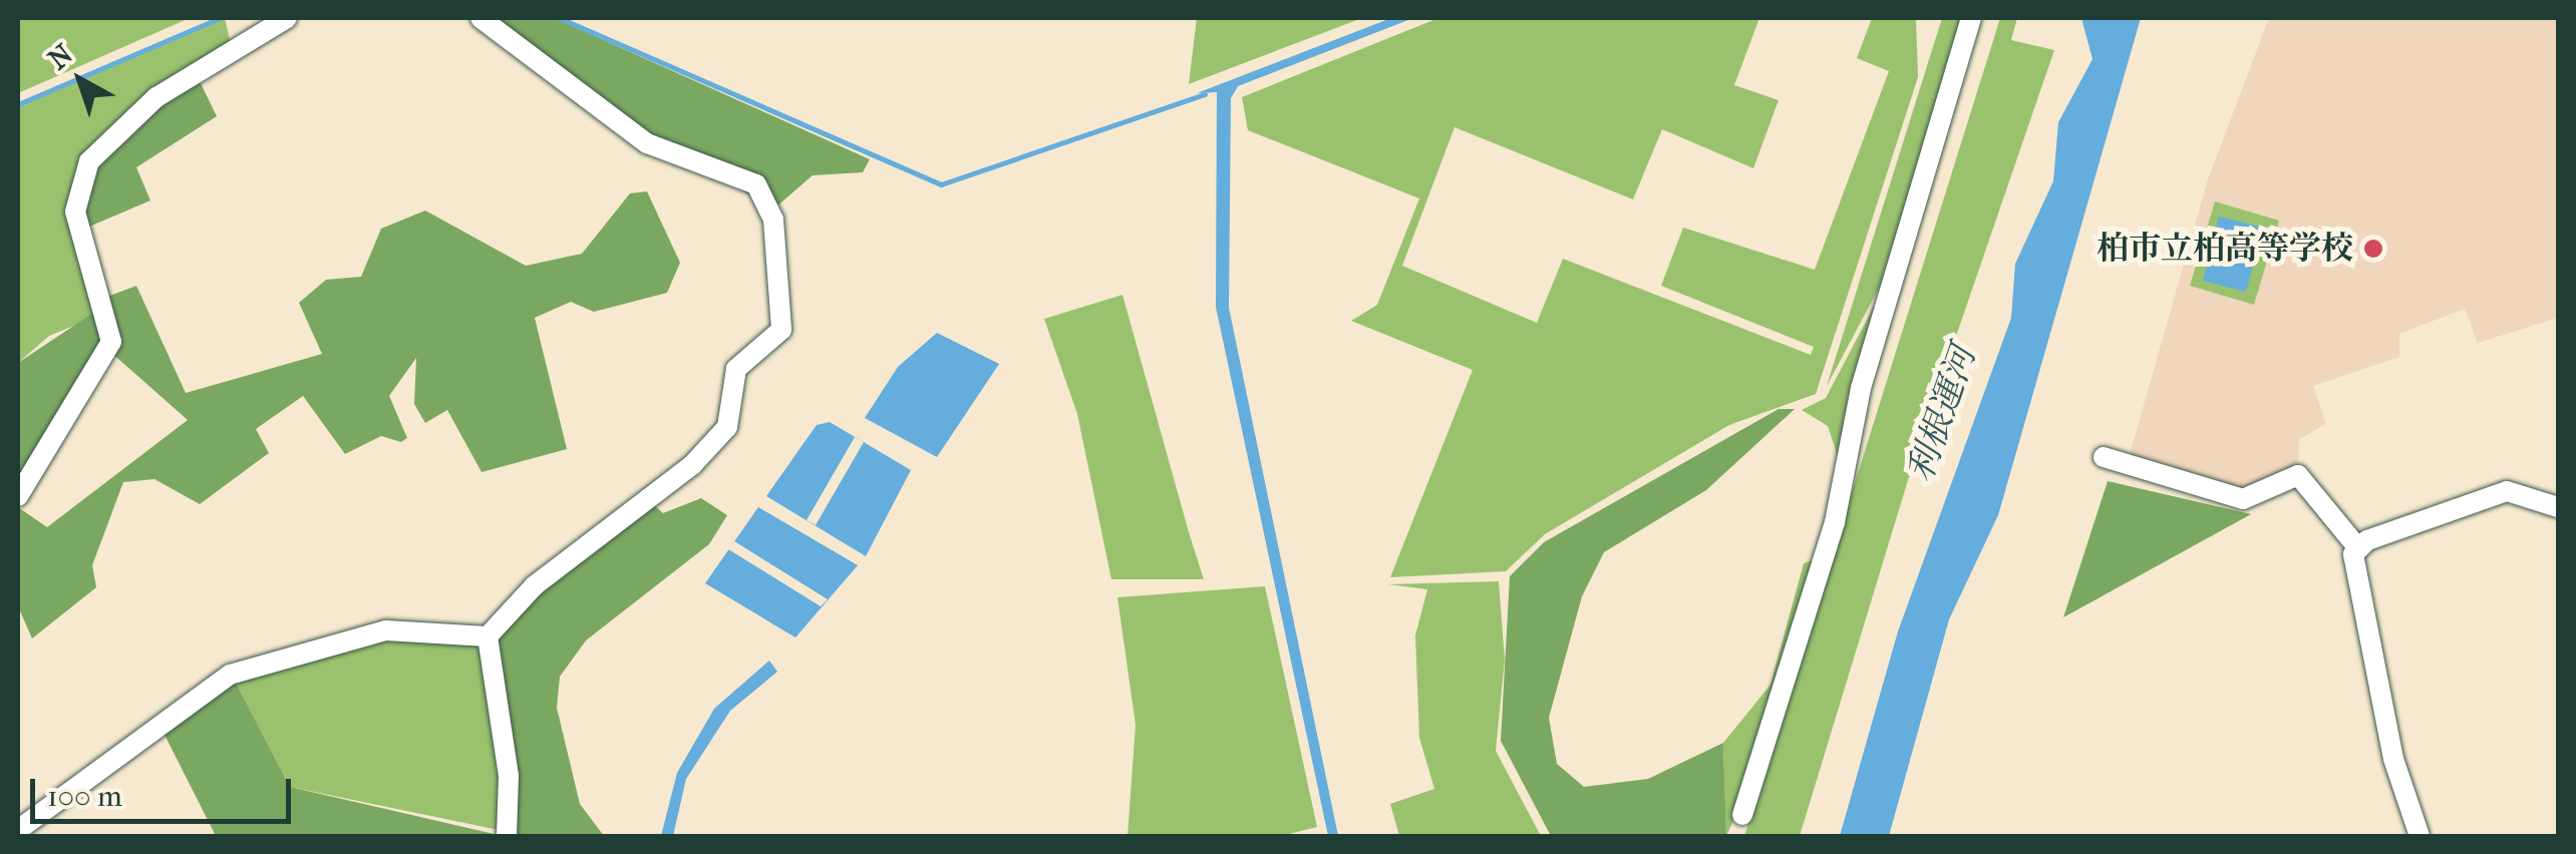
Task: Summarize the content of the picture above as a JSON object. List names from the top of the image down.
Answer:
{
  "water": ["利根運河"],
  "places": ["柏市立柏高等学校"],
  "scale_bar": "100 m",
  "north": "top left"
}
